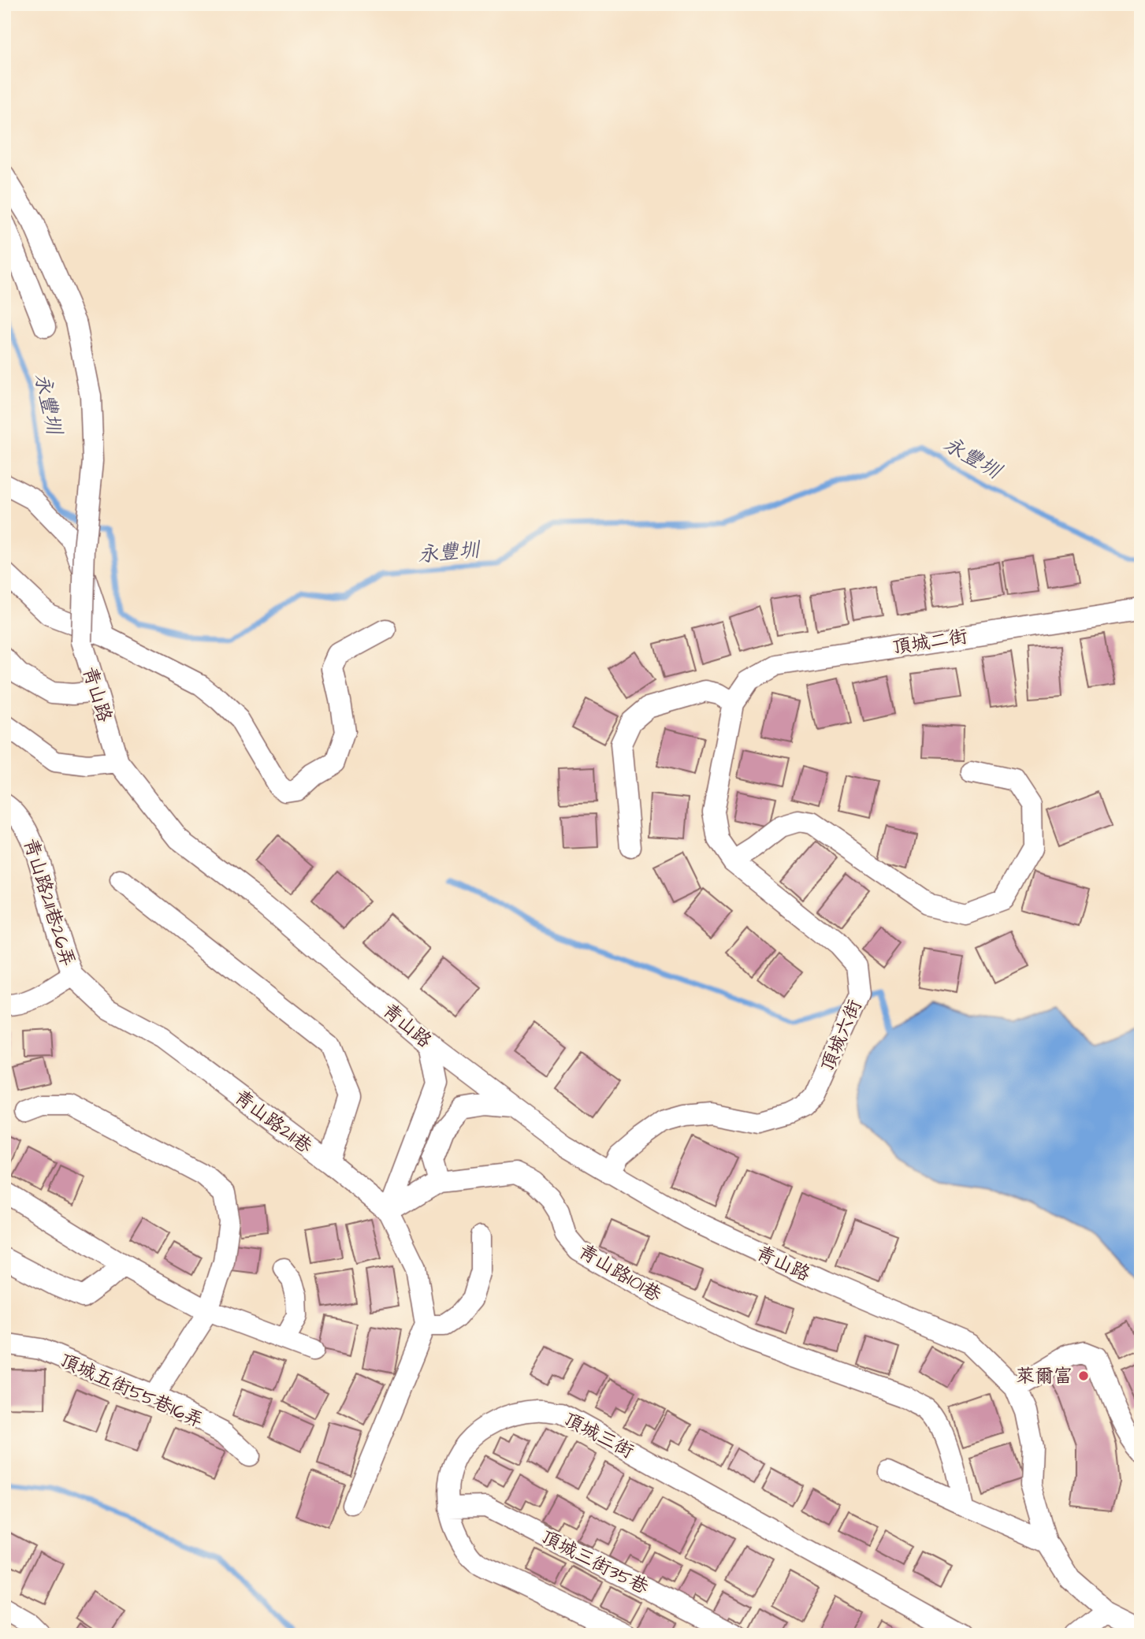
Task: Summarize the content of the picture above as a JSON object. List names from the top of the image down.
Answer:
{
  "streets": {
    "street": [
      "頂城二街",
      "青山路",
      "青山路211巷26弄",
      "頂城六街",
      "青山路211巷",
      "青山路101巷",
      "頂城五街55巷16弄",
      "頂城三街",
      "頂城三街35巷"
    ]
  },
  "crossings": [
    ["頂城二街", "頂城六街"],
    ["青山路", "頂城六街"],
    ["青山路211巷26弄", "青山路211巷"],
    ["青山路211巷", "青山路101巷"],
    ["頂城三街", "頂城三街35巷"]
  ],
  "water": ["永豐圳"],
  "places": ["萊爾富"]
}
